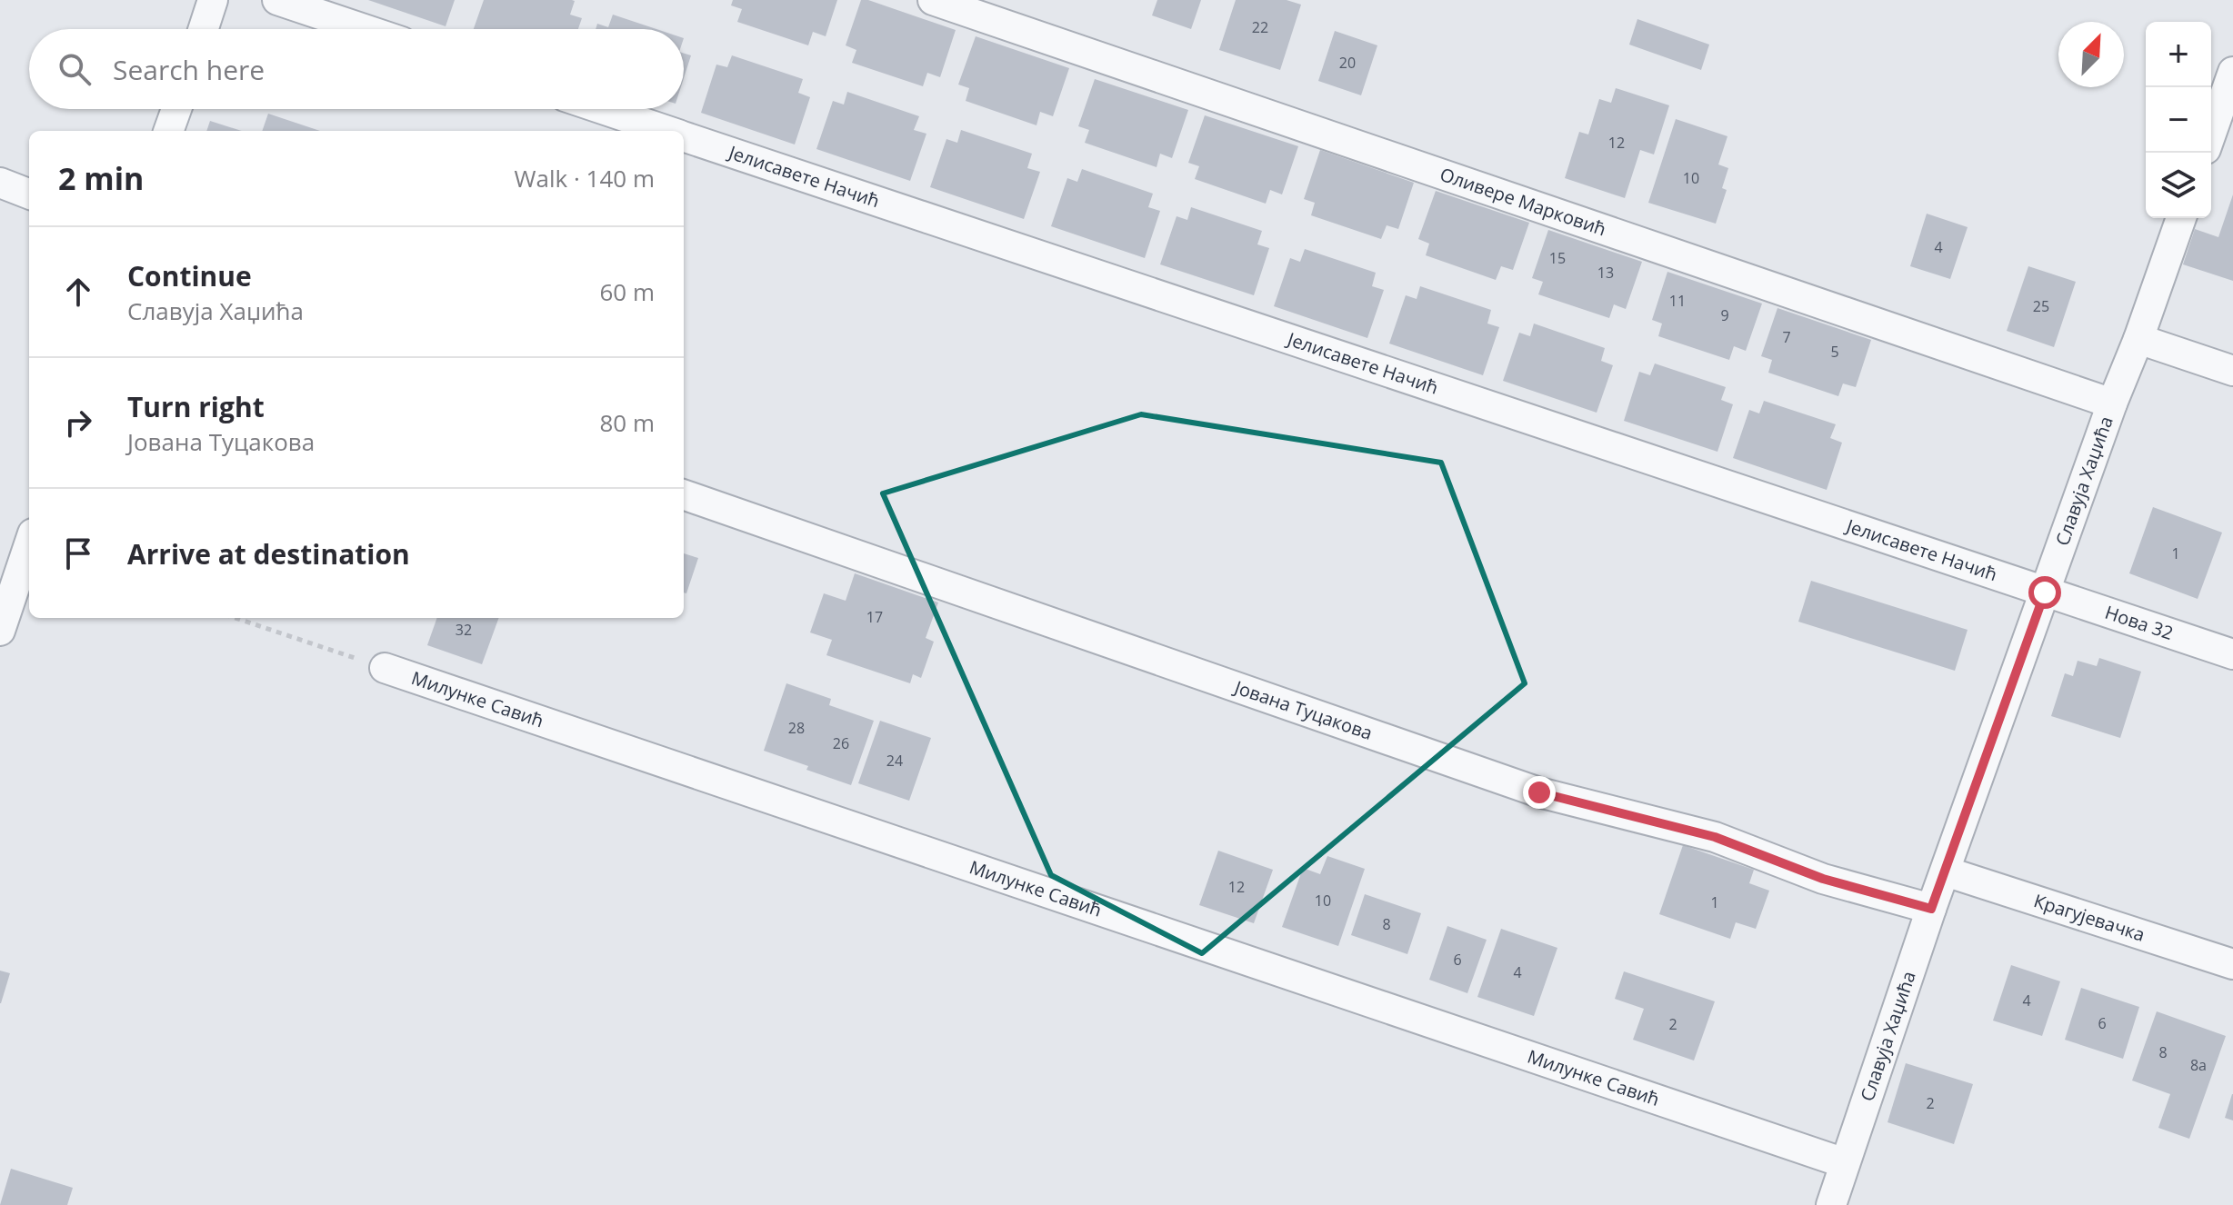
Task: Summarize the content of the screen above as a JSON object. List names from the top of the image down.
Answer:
{
  "streets": {
    "street": [
      "Јелисавете Начић",
      "Оливере Марковић",
      "Славуја Хаџића",
      "Нова 32",
      "Милунке Савић",
      "Јована Туцакова",
      "Крагујевачка"
    ]
  },
  "crossings": [
    ["Јелисавете Начић", "Славуја Хаџића"],
    ["Јелисавете Начић", "Нова 32"],
    ["Оливере Марковић", "Славуја Хаџића"],
    ["Славуја Хаџића", "Нова 32"],
    ["Славуја Хаџића", "Милунке Савић"],
    ["Славуја Хаџића", "Јована Туцакова"],
    ["Славуја Хаџића", "Крагујевачка"]
  ],
  "house_numbers": [
    "22",
    "20",
    "12",
    "10",
    "4",
    "15",
    "13",
    "11",
    "25",
    "9",
    "7",
    "5",
    "1",
    "17",
    "32",
    "28",
    "26",
    "24",
    "12",
    "10",
    "1",
    "8",
    "6",
    "4",
    "4",
    "6",
    "2",
    "8",
    "8a",
    "2"
  ],
  "north": "top right",
  "page": {
    "map_buttons": ["+", "−"],
    "search": "Search here",
    "heading": ["2 min", "Walk · 140 m"],
    "list": [
      ["Continue", "Славуја Хаџића", "60 m"],
      ["Turn right", "Јована Туцакова", "80 m"],
      "Arrive at destination"
    ]
  }
}
